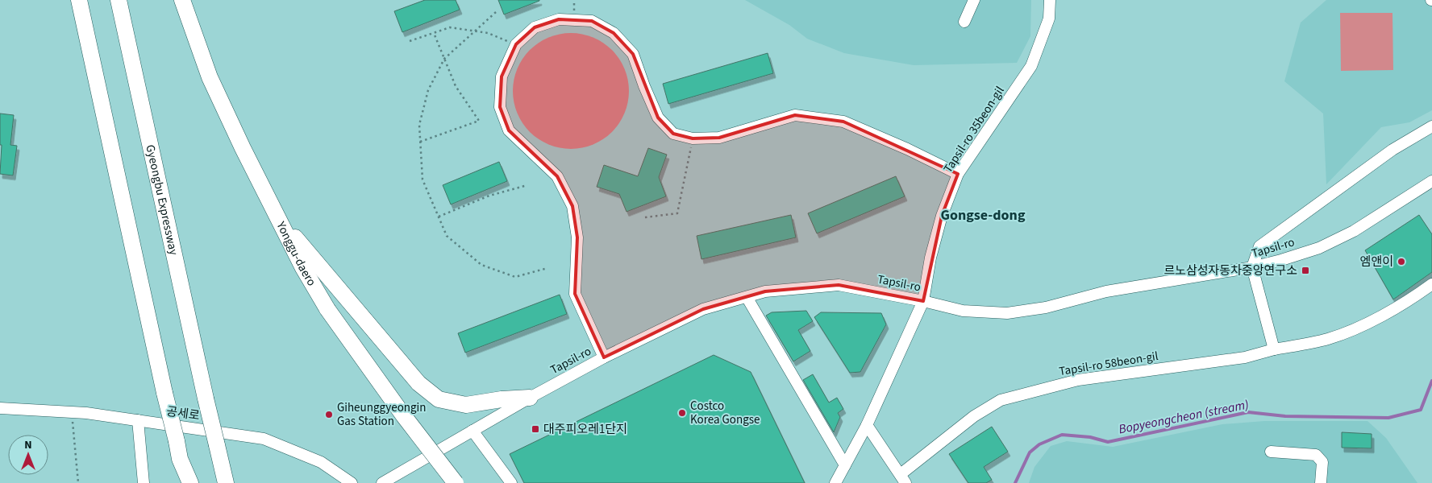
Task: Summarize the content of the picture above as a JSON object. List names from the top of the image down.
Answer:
{
  "streets": {
    "highway": ["Gyeongbu Expressway", "Yonggu-daero"],
    "street": [
      "Tapsil-ro 35beon-gil",
      "Tapsil-ro",
      "Tapsil-ro 58beon-gil",
      "공세로"
    ]
  },
  "crossings": [
    ["Tapsil-ro 35beon-gil", "Tapsil-ro"]
  ],
  "districts": ["Gongse-dong"],
  "water": ["Bopyeongcheon (stream)"],
  "places": {
    "other": ["엠앤이", "Costco Korea Gongse", "Giheunggyeongin Gas Station"],
    "transit": ["르노삼성자동차중앙연구소", "대주피오레1단지"]
  },
  "north": "top"
}
